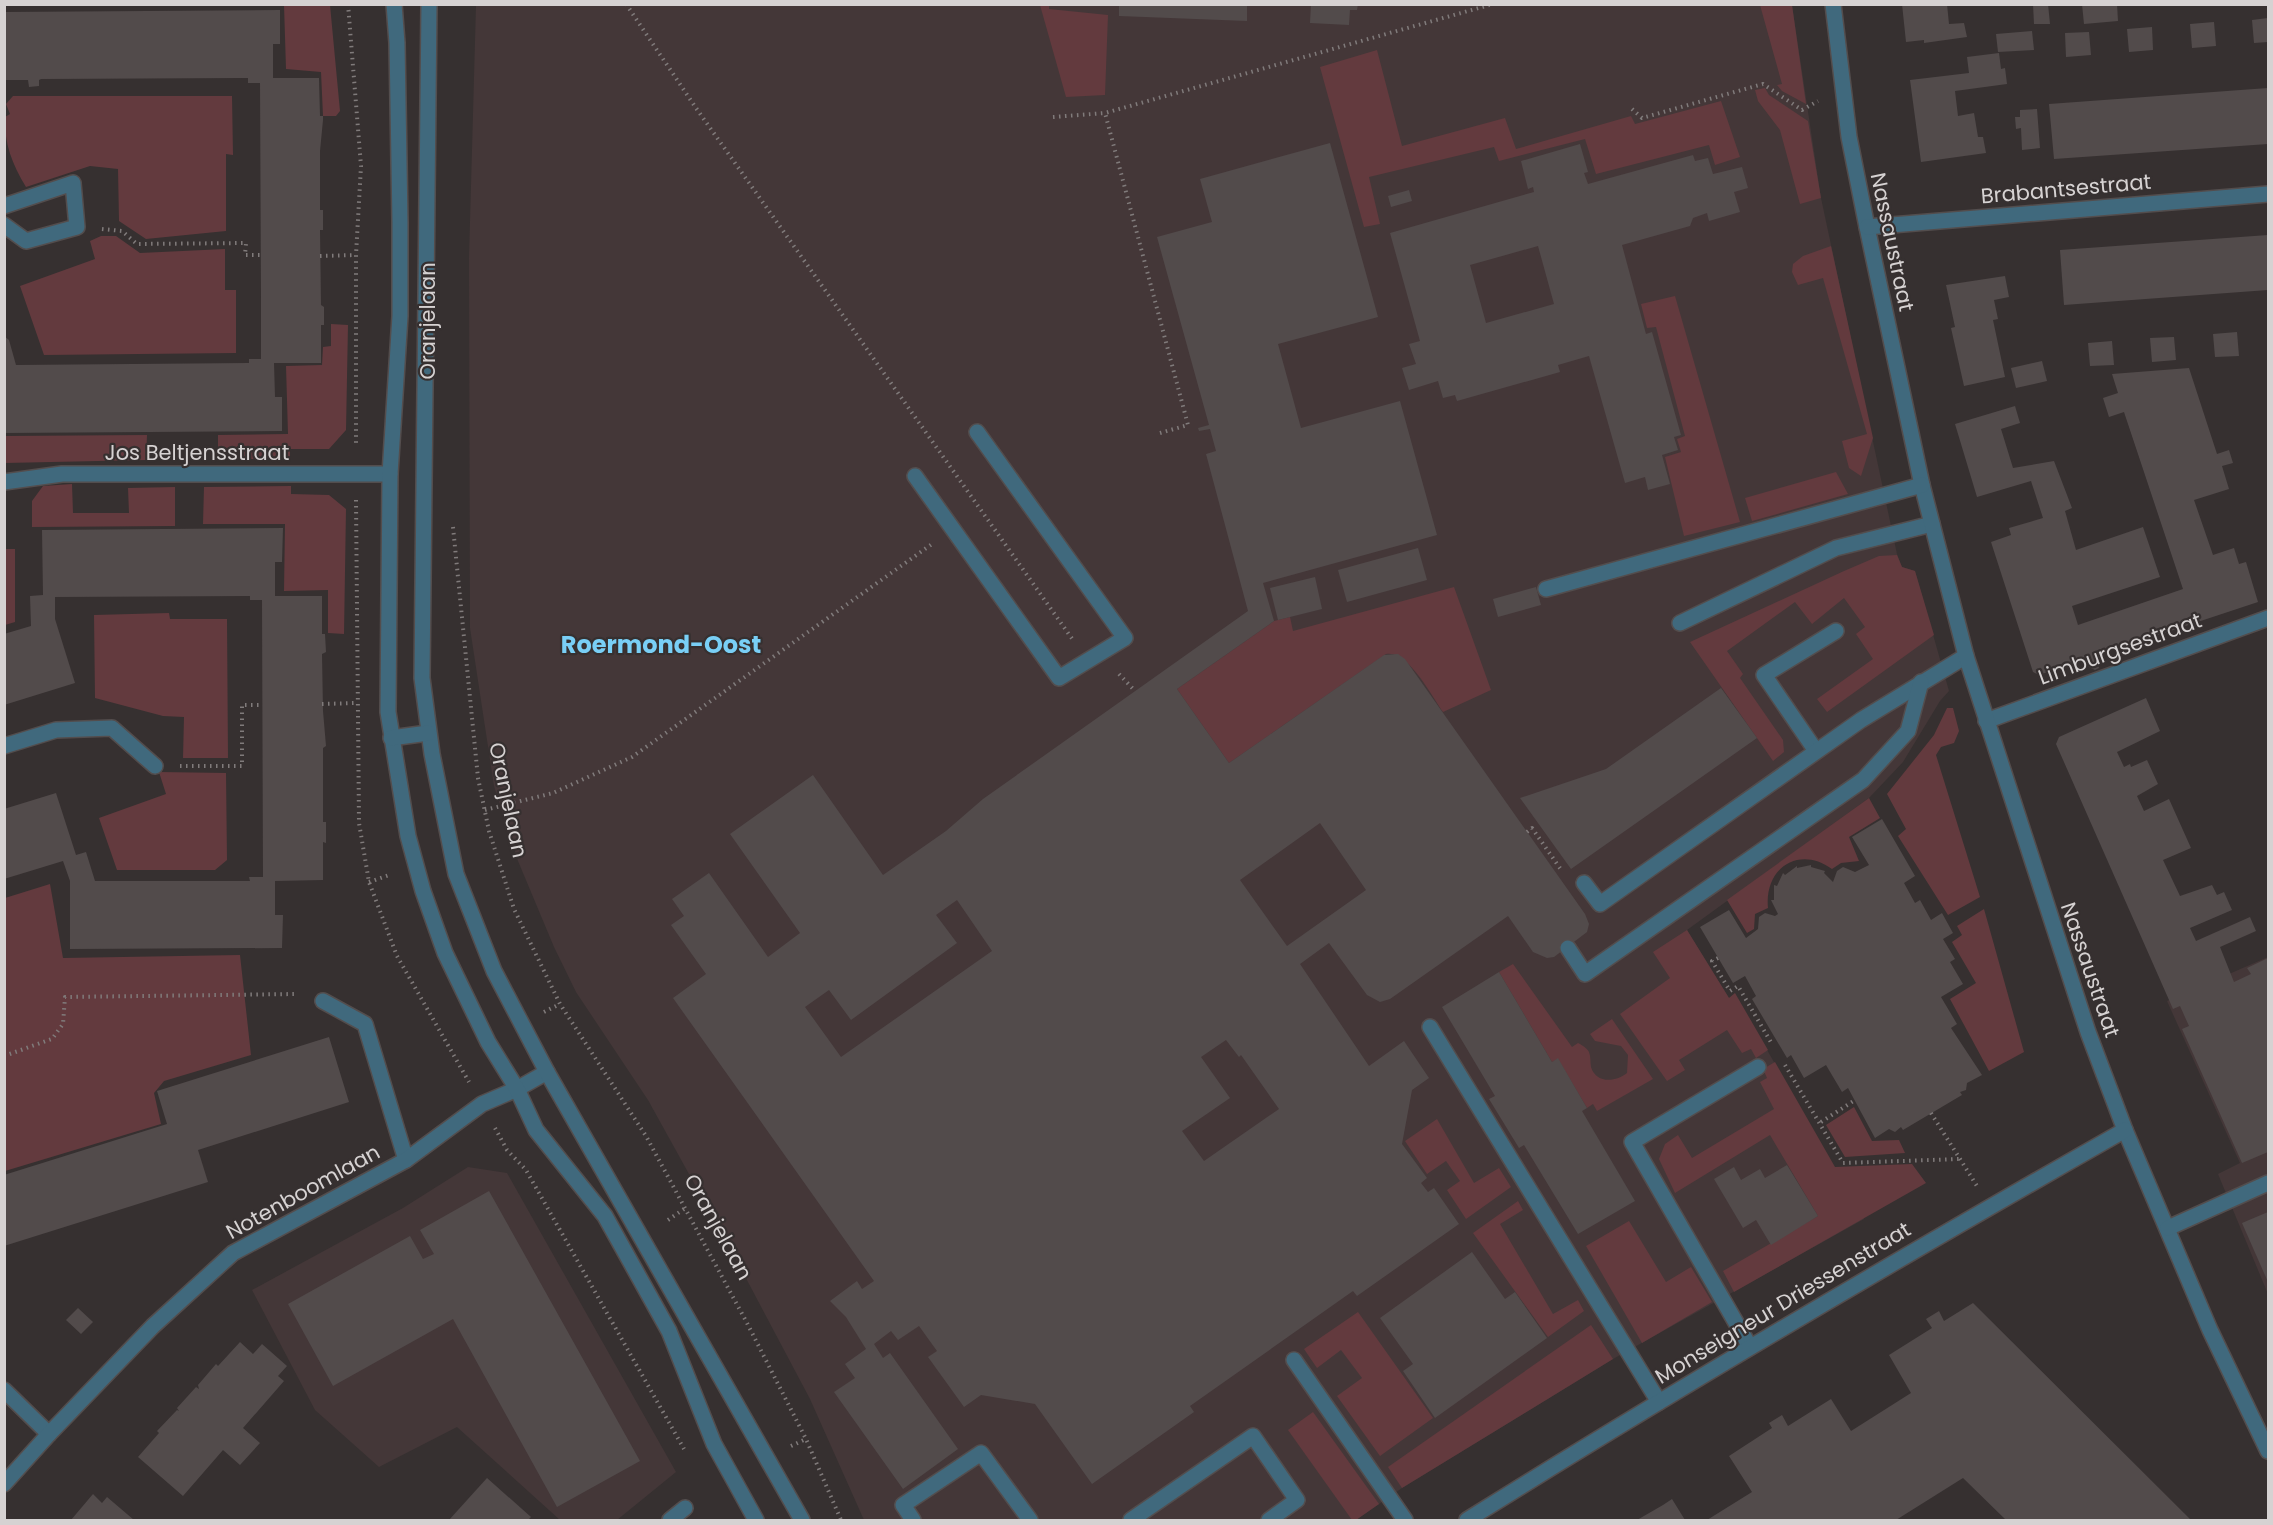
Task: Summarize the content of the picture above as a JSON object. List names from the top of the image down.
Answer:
{
  "streets": {
    "street": [
      "Brabantsestraat",
      "Nassaustraat",
      "Oranjelaan",
      "Jos Beltjensstraat",
      "Limburgsestraat",
      "Notenboomlaan",
      "Monseigneur Driessenstraat"
    ]
  },
  "crossings": [
    ["Brabantsestraat", "Nassaustraat"],
    ["Nassaustraat", "Limburgsestraat"],
    ["Nassaustraat", "Monseigneur Driessenstraat"],
    ["Oranjelaan", "Jos Beltjensstraat"],
    ["Oranjelaan", "Notenboomlaan"]
  ],
  "districts": ["Roermond-Oost"]
}
